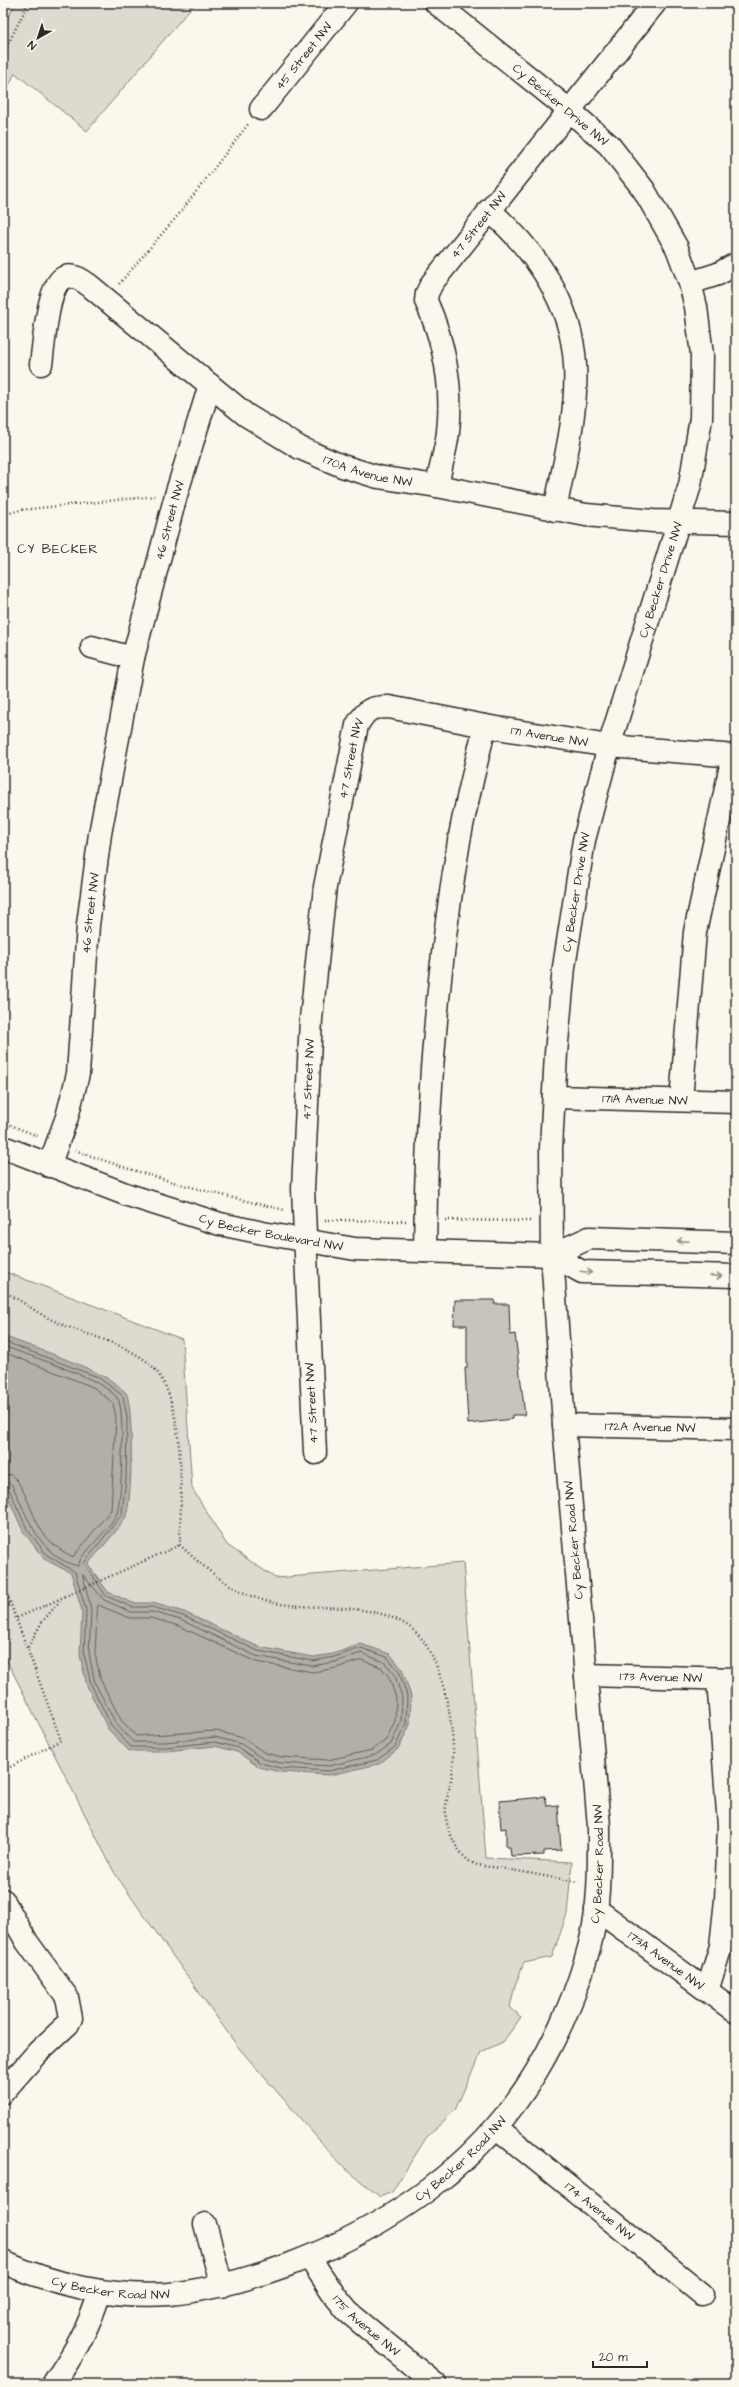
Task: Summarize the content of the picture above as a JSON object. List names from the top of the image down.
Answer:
{
  "streets": {
    "street": [
      "45 Street NW",
      "Cy Becker Drive NW",
      "47 Street NW",
      "170A Avenue NW",
      "46 Street NW",
      "171 Avenue NW",
      "171A Avenue NW",
      "Cy Becker Boulevard NW",
      "172A Avenue NW",
      "Cy Becker Road NW",
      "173 Avenue NW",
      "173A Avenue NW",
      "174 Avenue NW",
      "175 Avenue NW"
    ]
  },
  "crossings": [
    ["Cy Becker Drive NW", "47 Street NW"],
    ["Cy Becker Drive NW", "170A Avenue NW"],
    ["Cy Becker Drive NW", "171 Avenue NW"],
    ["Cy Becker Drive NW", "171A Avenue NW"],
    ["Cy Becker Drive NW", "Cy Becker Boulevard NW"],
    ["Cy Becker Drive NW", "Cy Becker Road NW"],
    ["47 Street NW", "170A Avenue NW"],
    ["47 Street NW", "171 Avenue NW"],
    ["47 Street NW", "Cy Becker Boulevard NW"],
    ["170A Avenue NW", "46 Street NW"],
    ["46 Street NW", "Cy Becker Boulevard NW"],
    ["Cy Becker Boulevard NW", "Cy Becker Road NW"],
    ["172A Avenue NW", "Cy Becker Road NW"],
    ["Cy Becker Road NW", "173 Avenue NW"],
    ["Cy Becker Road NW", "173A Avenue NW"],
    ["Cy Becker Road NW", "174 Avenue NW"],
    ["Cy Becker Road NW", "175 Avenue NW"]
  ],
  "districts": ["CY BECKER"],
  "scale_bar": "20 m",
  "north": "bottom left"
}
